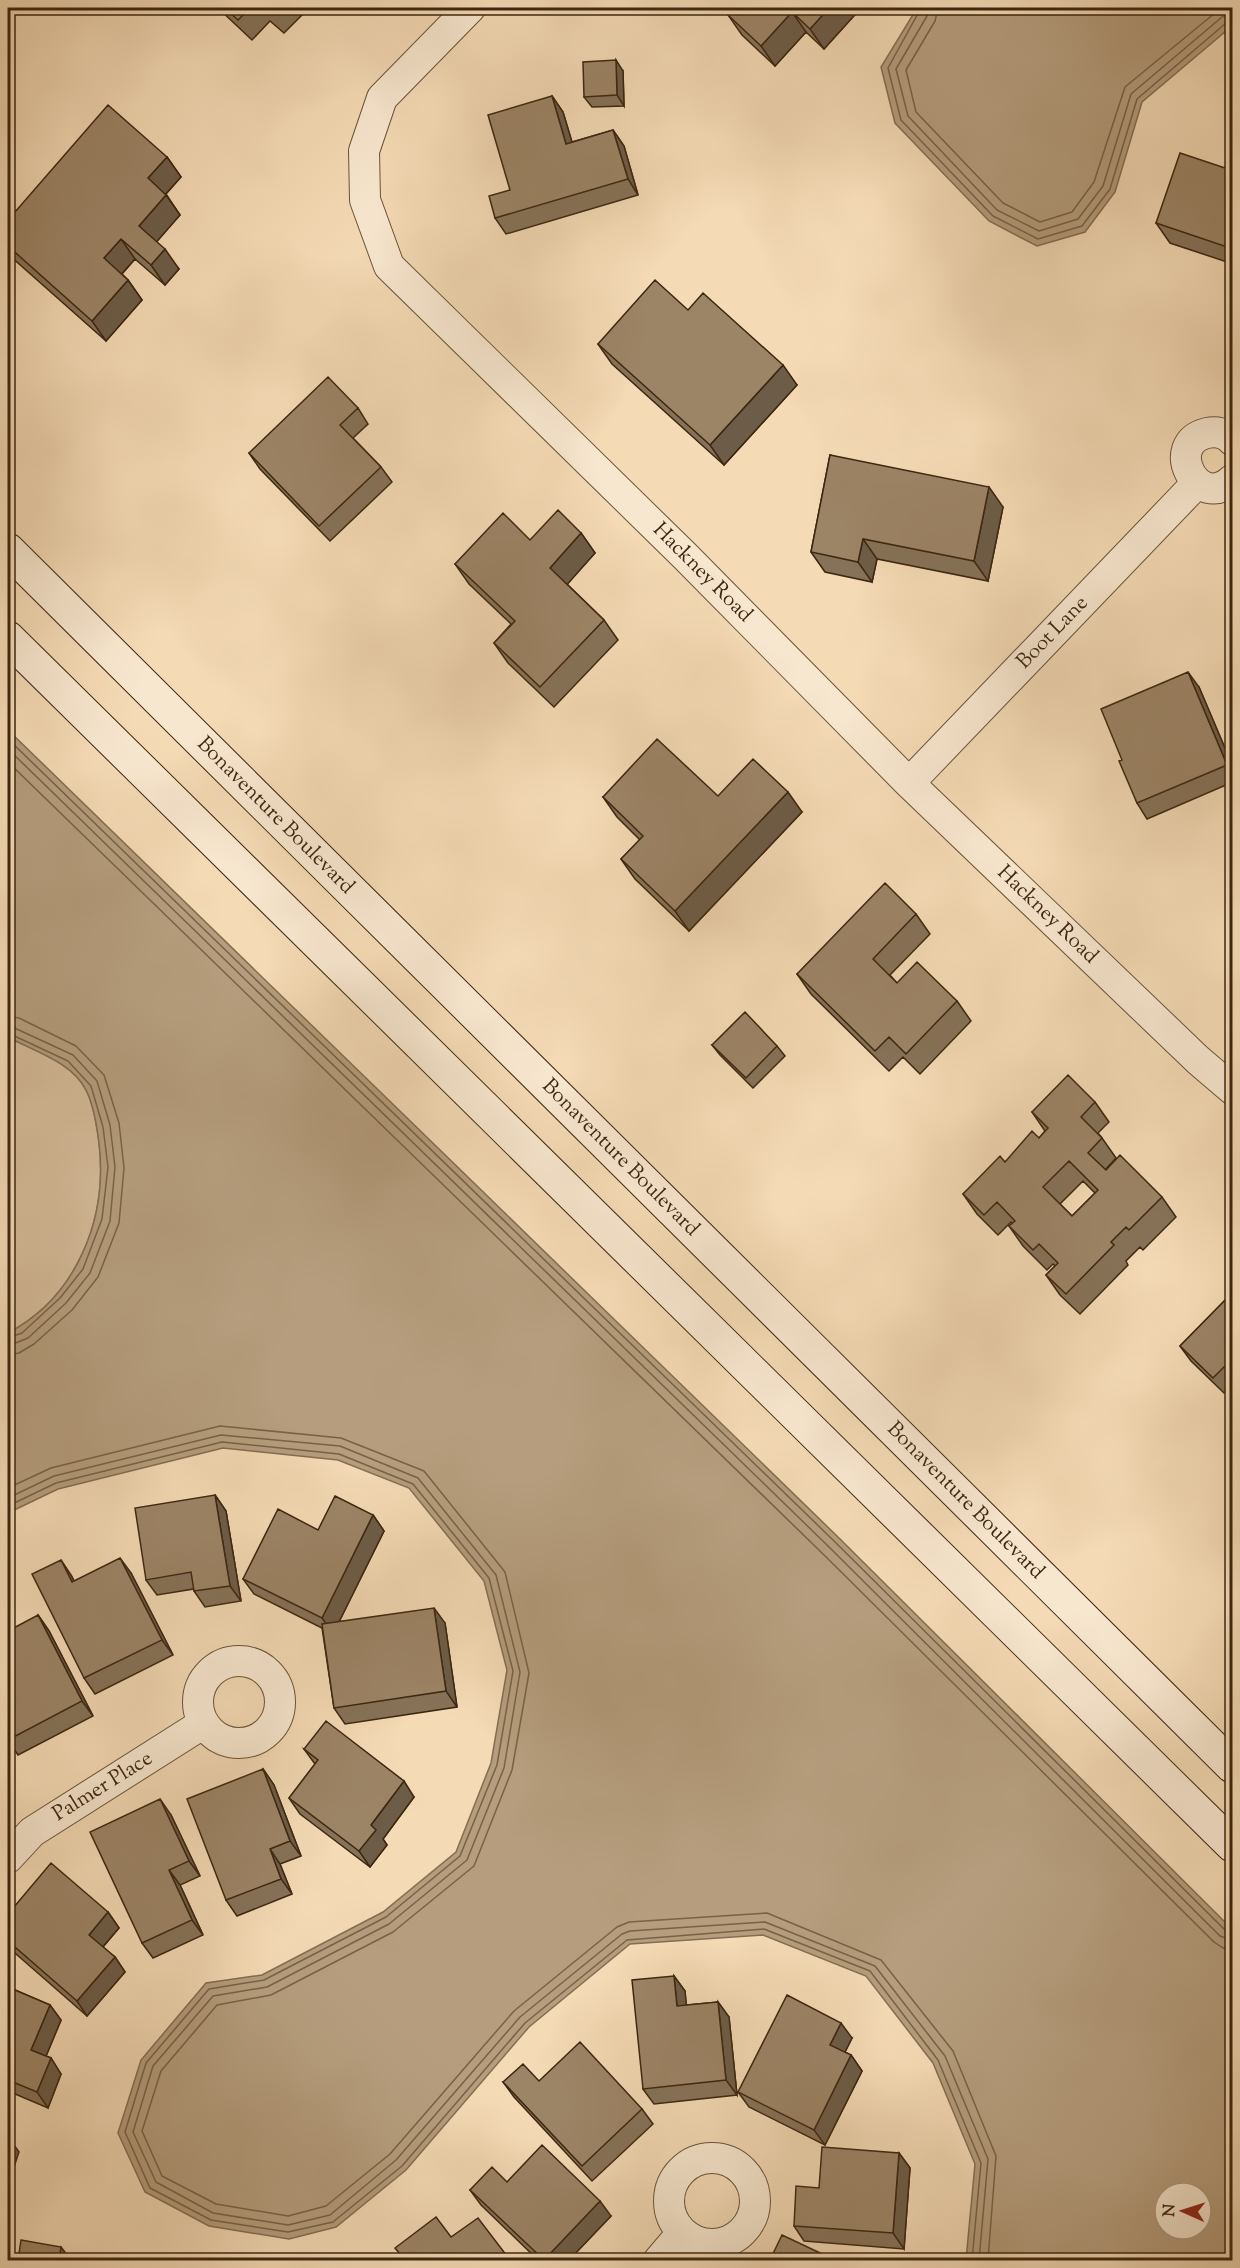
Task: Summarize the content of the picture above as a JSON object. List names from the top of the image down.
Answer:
{
  "streets": {
    "main road": ["Bonaventure Boulevard"],
    "street": ["Hackney Road", "Boot Lane", "Palmer Place"]
  },
  "crossings": [
    ["Hackney Road", "Boot Lane"]
  ],
  "north": "left"
}
